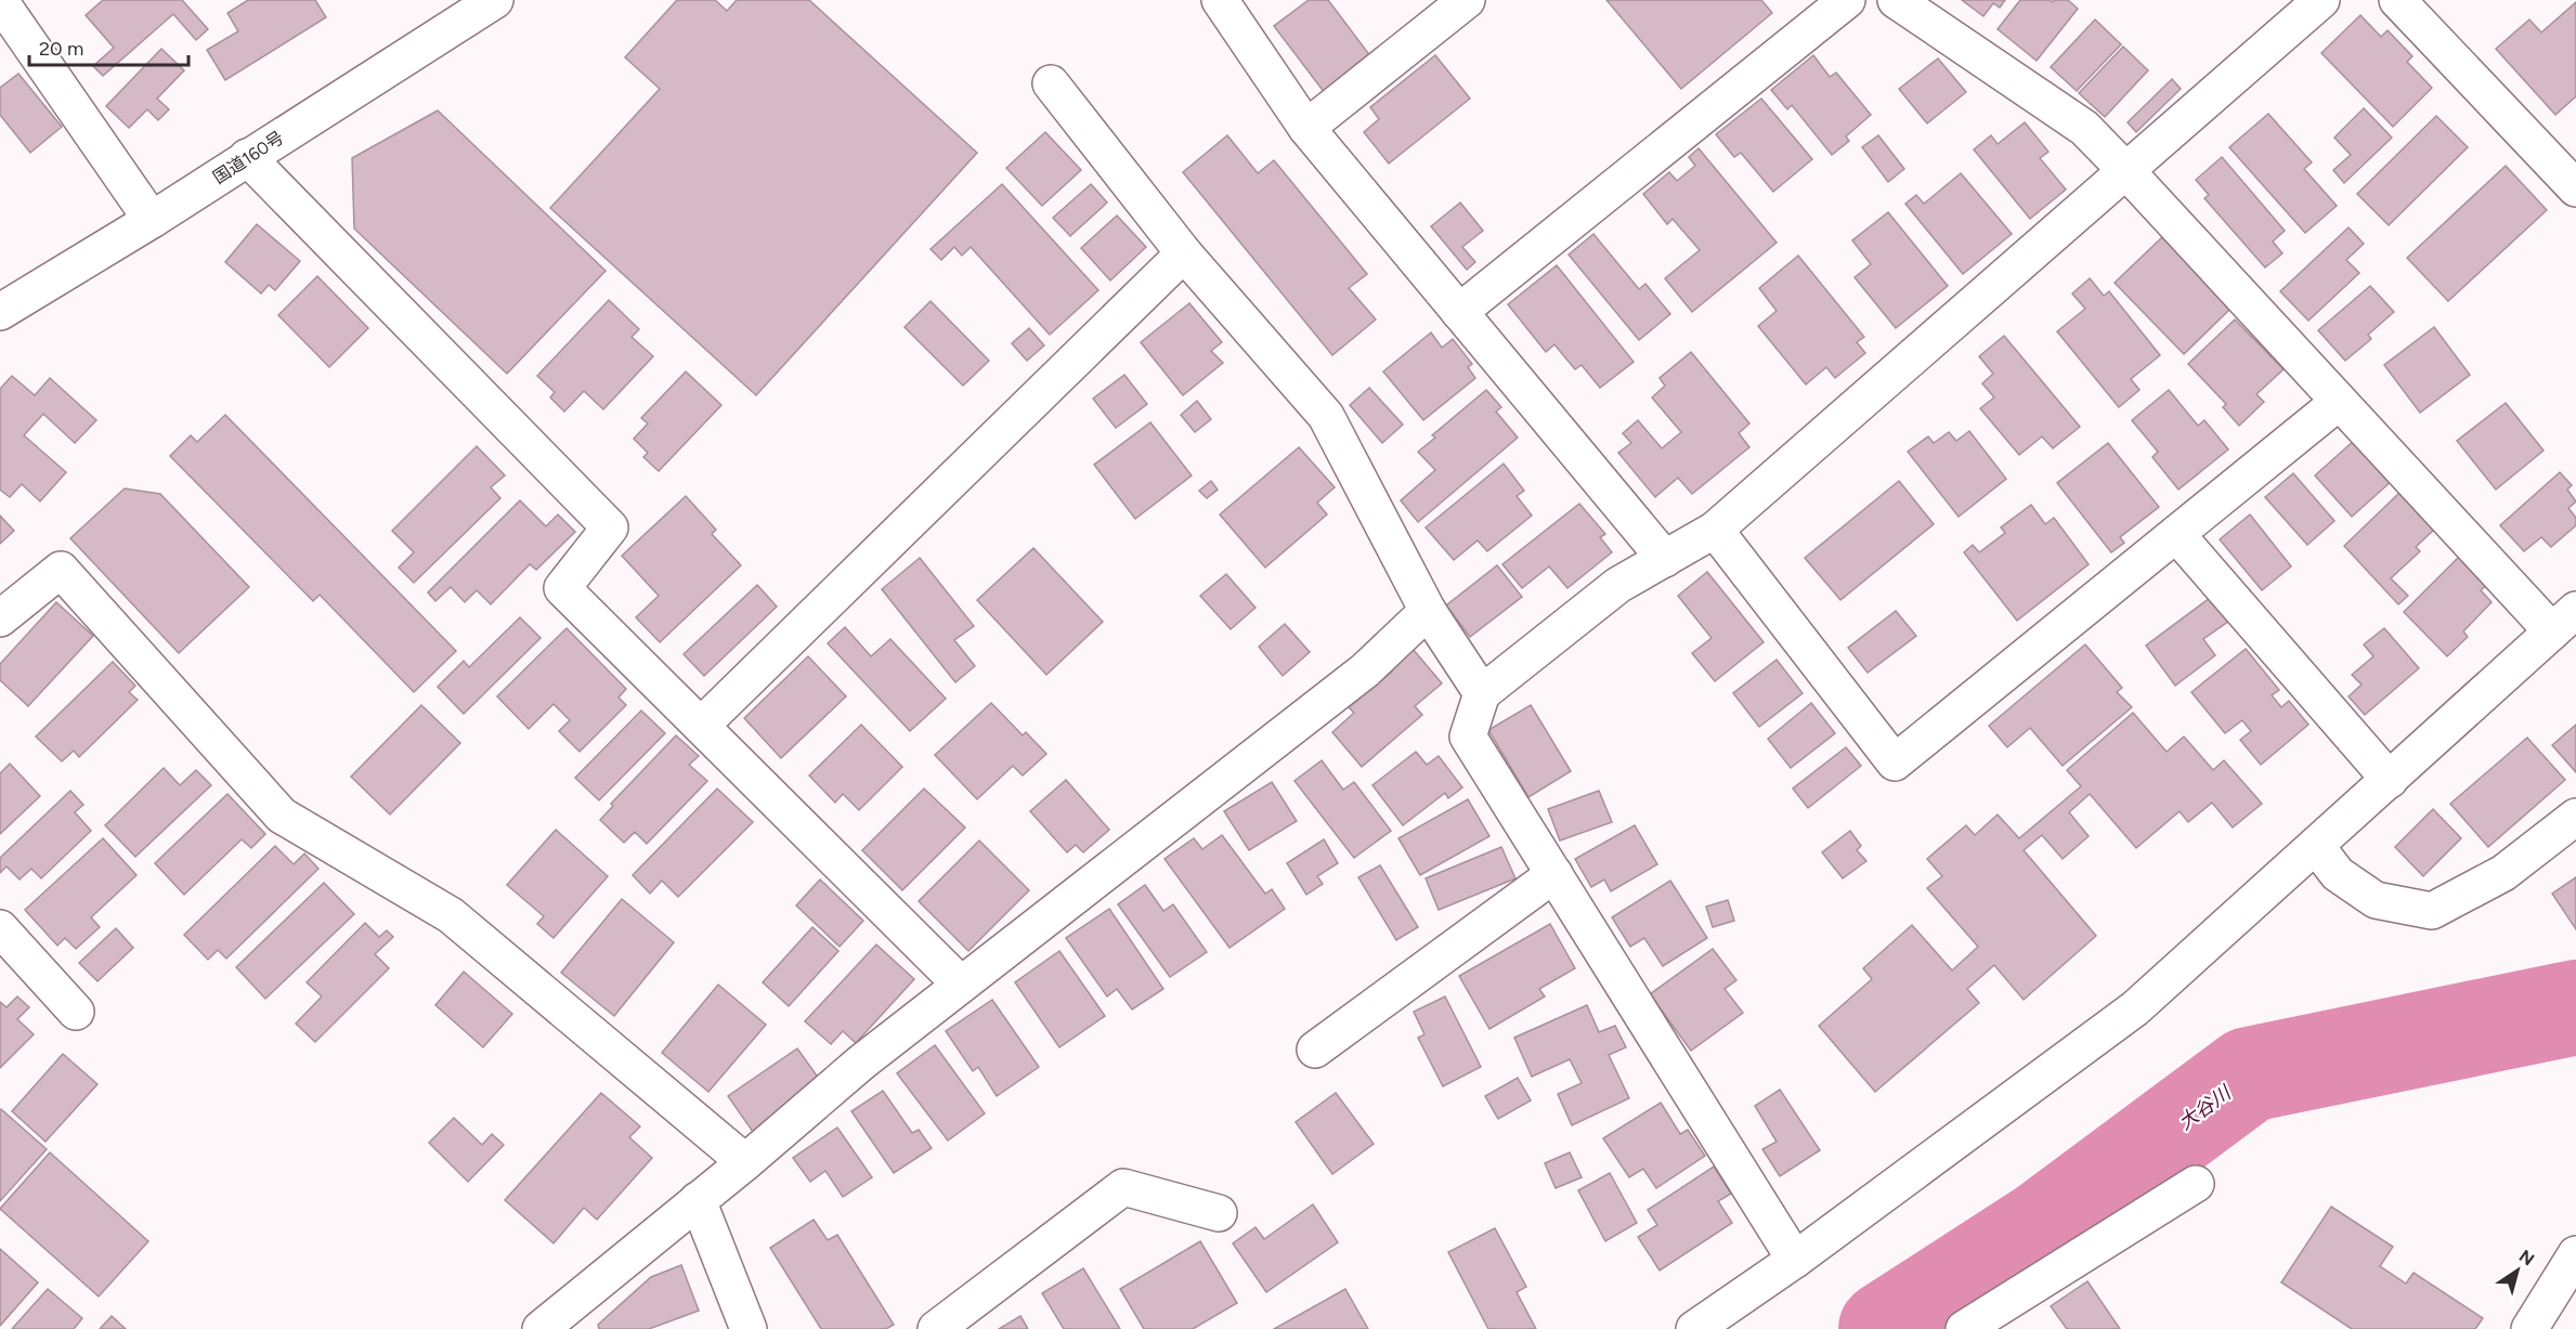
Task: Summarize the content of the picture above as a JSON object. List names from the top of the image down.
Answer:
{
  "streets": {
    "main road": ["国道160号"]
  },
  "water": ["大谷川"],
  "scale_bar": "20 m",
  "north": "top right"
}
